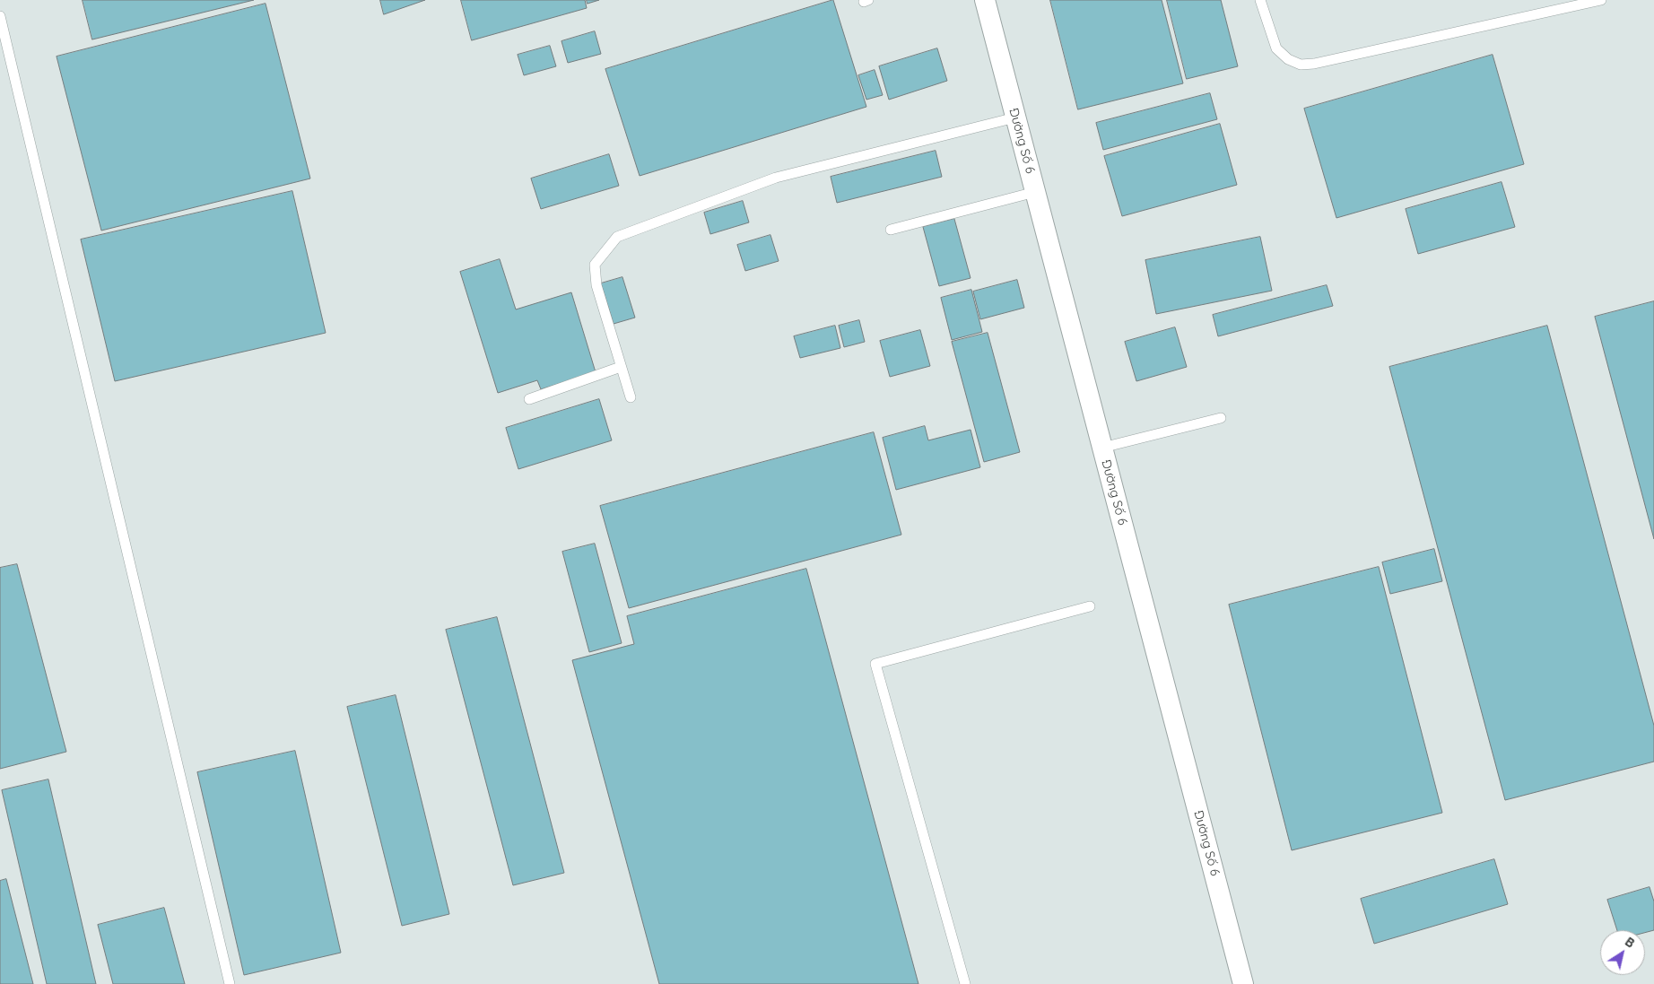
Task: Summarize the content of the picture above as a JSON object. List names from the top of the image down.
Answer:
{
  "streets": {
    "street": ["Đường Số 6"]
  },
  "north": "top right"
}
